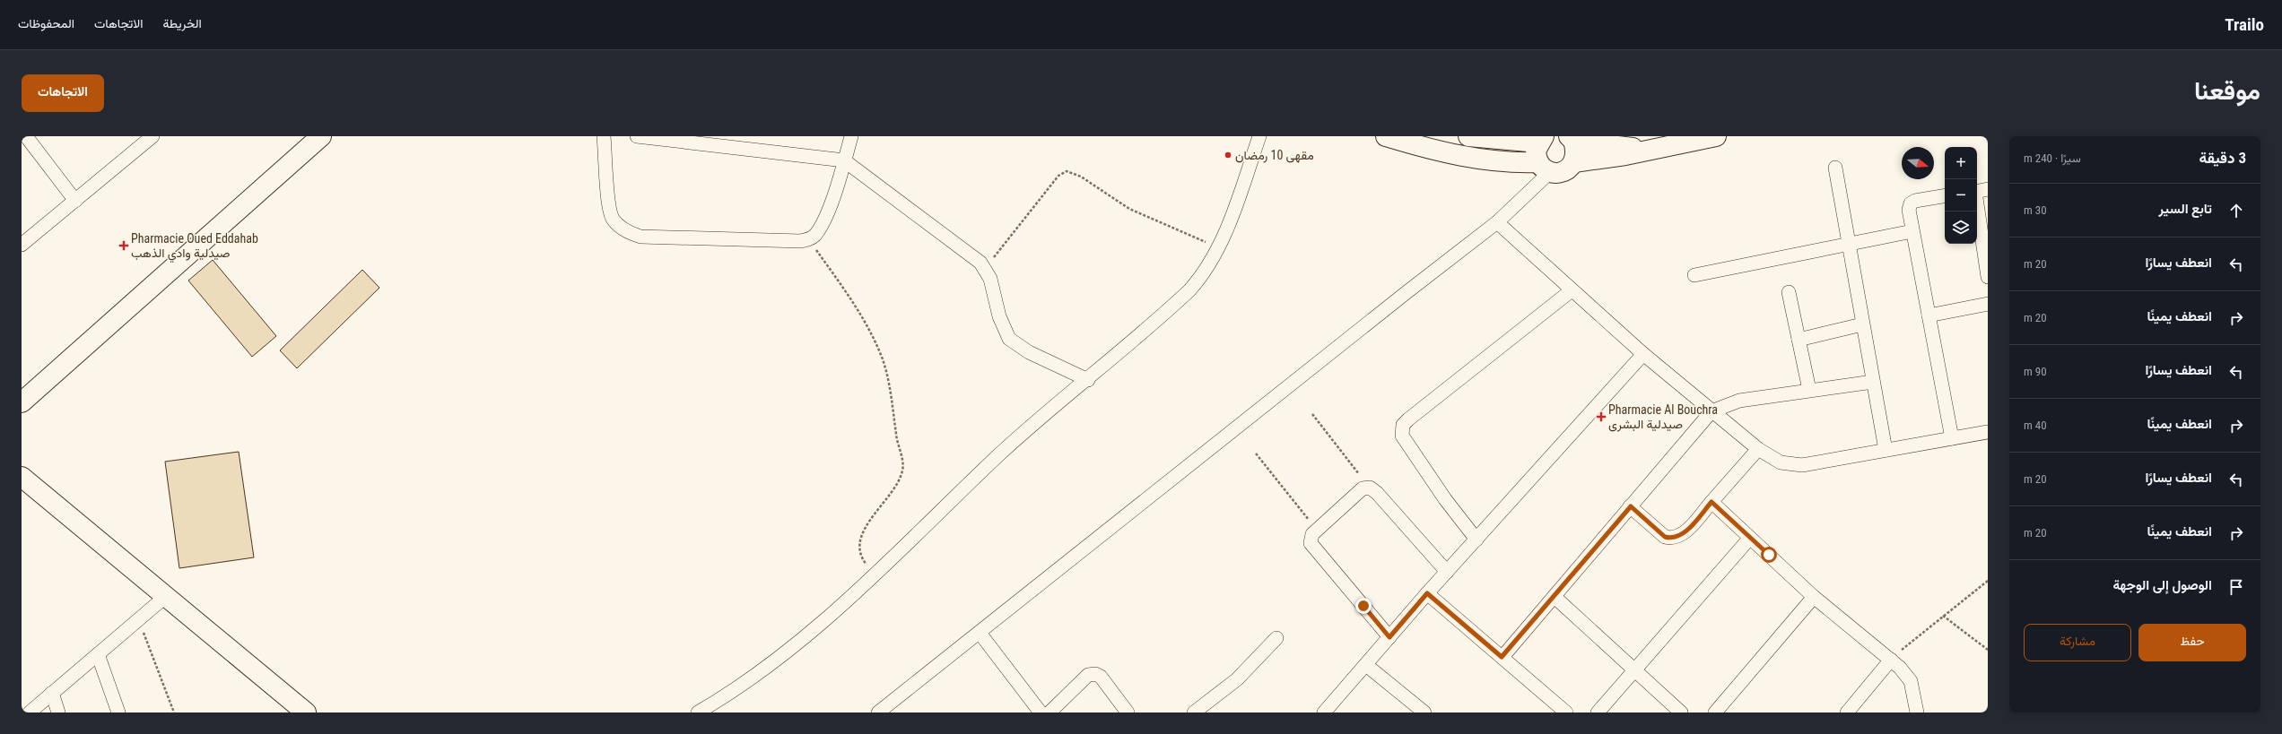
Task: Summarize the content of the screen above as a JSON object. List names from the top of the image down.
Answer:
{
  "places": {
    "other": ["مقهى 10 رمضان"],
    "health": ["Pharmacie Oued Eddahab صيدلية وادي الذهب", "Pharmacie Al Bouchra صيدلية البشرى"]
  },
  "north": "right",
  "page": {
    "header": "Trailo",
    "nav": ["الخريطة", "الاتجاهات", "المحفوظات"],
    "title": "موقعنا",
    "buttons": [
      "الاتجاهات",
      ["حفظ", "مشاركة"]
    ],
    "heading": ["3 دقيقة", "سيرًا · 240 m"],
    "map_buttons": ["+", "−"],
    "list": [
      ["تابع السير", "30 m"],
      ["انعطف يسارًا", "20 m"],
      ["انعطف يمينًا", "20 m"],
      ["انعطف يسارًا", "90 m"],
      ["انعطف يمينًا", "40 m"],
      ["انعطف يسارًا", "20 m"],
      ["انعطف يمينًا", "20 m"],
      "الوصول إلى الوجهة"
    ]
  }
}
